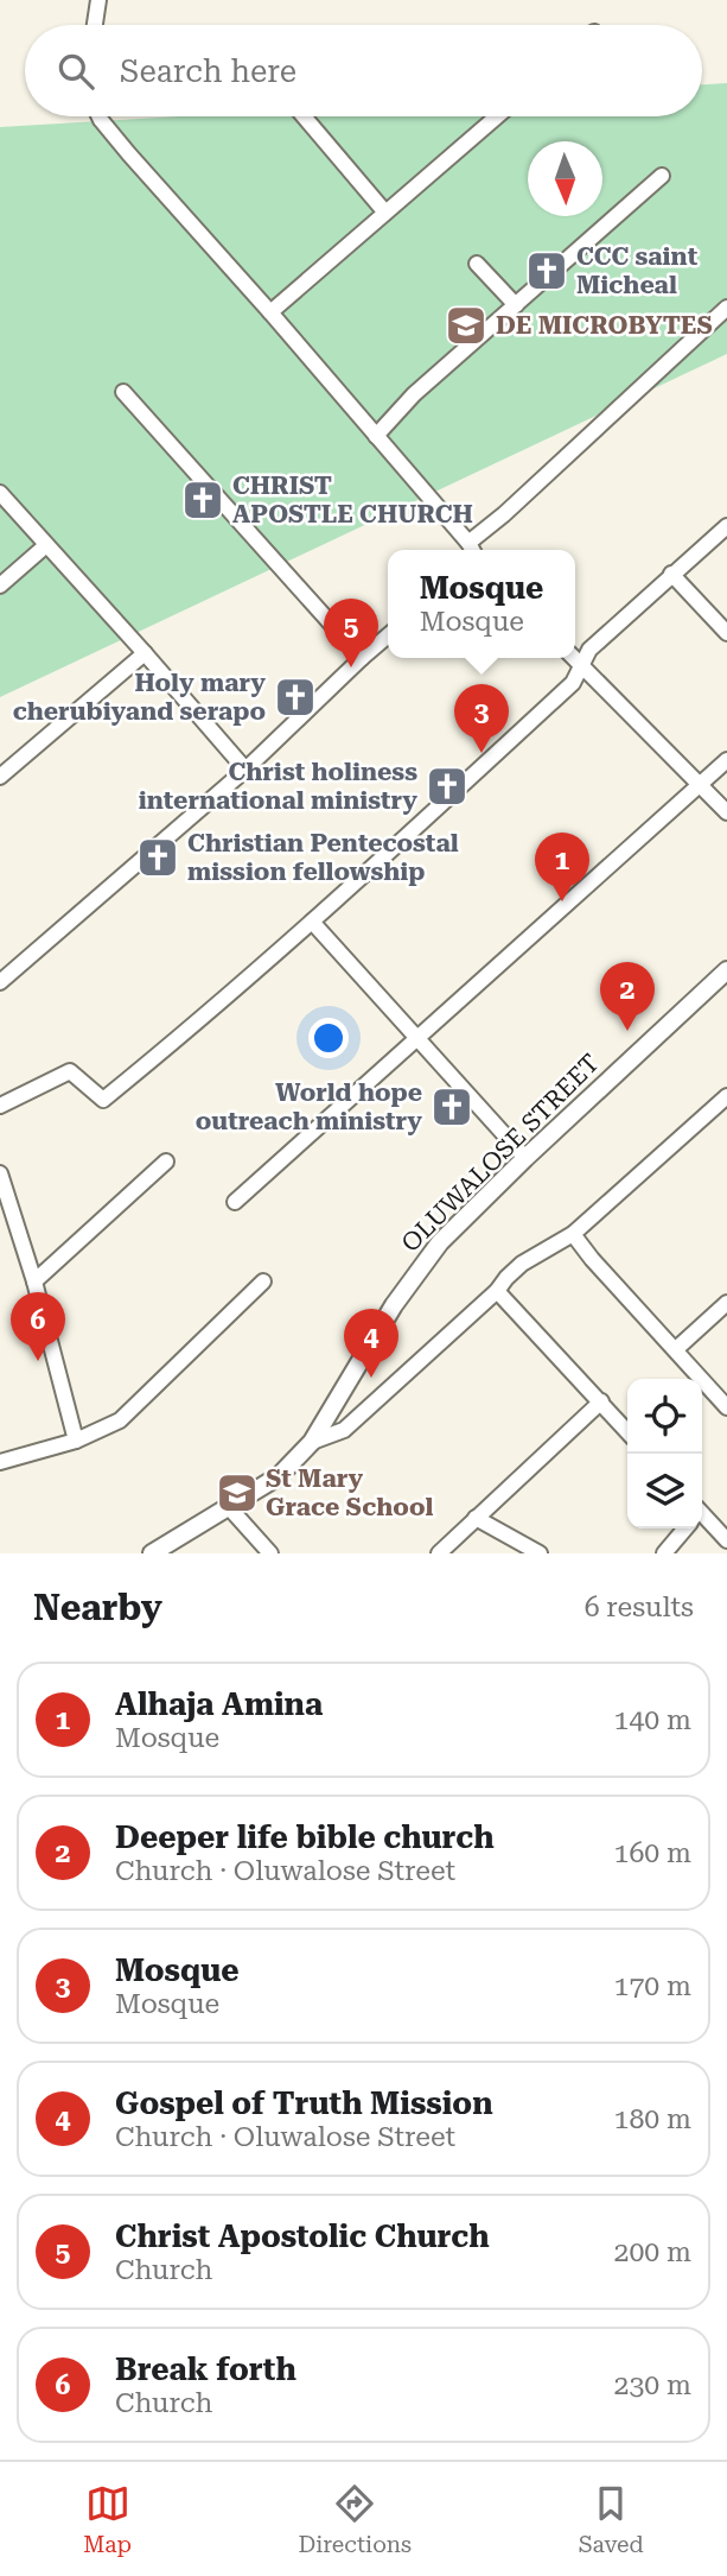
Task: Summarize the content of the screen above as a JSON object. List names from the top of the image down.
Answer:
{
  "streets": {
    "street": ["OLUWALOSE STREET"]
  },
  "places": {
    "church": [
      "CCC saint Micheal",
      "CHRIST APOSTLE CHURCH",
      "Holy mary cherubiyand serapo",
      "Christ holiness international ministry",
      "Christian Pentecostal mission fellowship",
      "World hope outreach ministry"
    ],
    "school or university": ["DE MICROBYTES", "St Mary Grace School"]
  },
  "north": "bottom",
  "page": {
    "search": "Search here",
    "popup": ["Mosque", "Mosque"],
    "pins": [
      "5",
      "3",
      "1",
      "2",
      "6",
      "4"
    ],
    "heading": ["Nearby", "6 results"],
    "list": [
      {
        "mark": "1",
        "name": "Alhaja Amina",
        "note": "Mosque",
        "value": "140 m"
      },
      {
        "mark": "2",
        "name": "Deeper life bible church",
        "note": "Church · Oluwalose Street",
        "value": "160 m"
      },
      {
        "mark": "3",
        "name": "Mosque",
        "note": "Mosque",
        "value": "170 m"
      },
      {
        "mark": "4",
        "name": "Gospel of Truth Mission",
        "note": "Church · Oluwalose Street",
        "value": "180 m"
      },
      {
        "mark": "5",
        "name": "Christ Apostolic Church",
        "note": "Church",
        "value": "200 m"
      },
      {
        "mark": "6",
        "name": "Break forth",
        "note": "Church",
        "value": "230 m"
      }
    ],
    "nav": ["Map", "Directions", "Saved"]
  }
}
